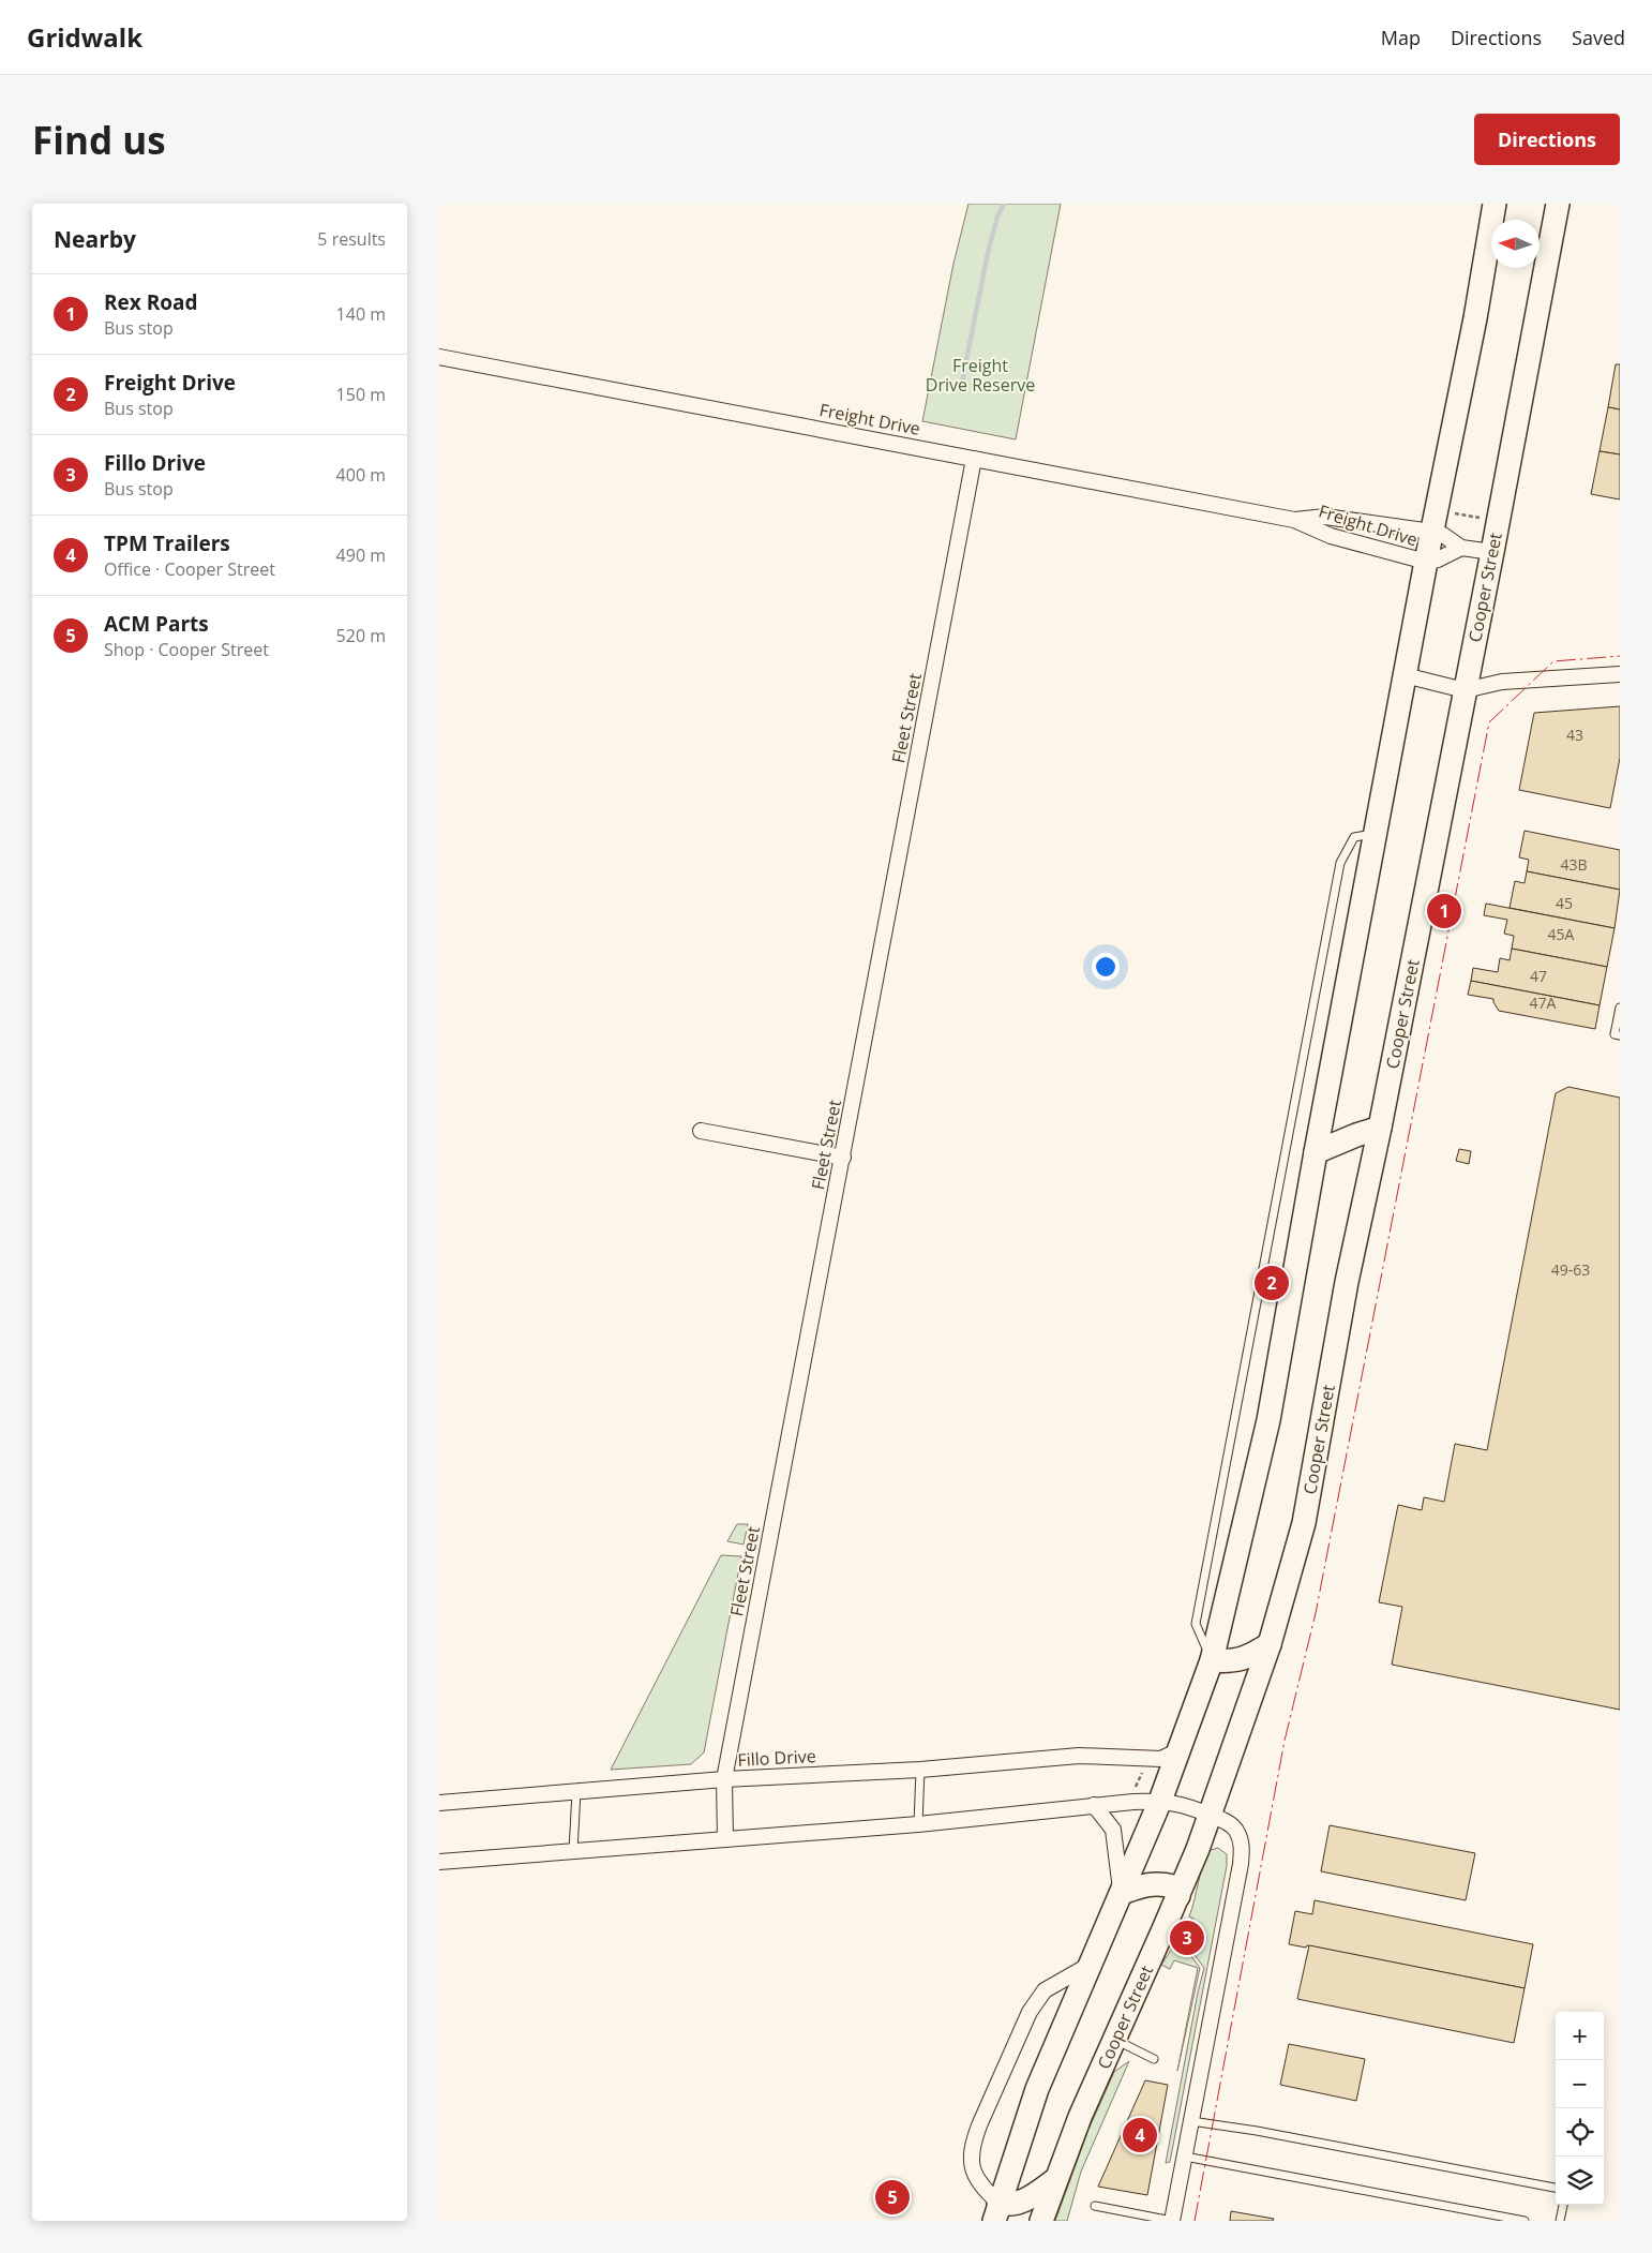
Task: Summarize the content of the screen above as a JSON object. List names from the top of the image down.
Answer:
{
  "streets": {
    "main road": ["Cooper Street"],
    "street": ["Freight Drive", "Fleet Street", "Fillo Drive"]
  },
  "crossings": [
    ["Freight Drive", "Cooper Street"],
    ["Freight Drive", "Fleet Street"],
    ["Fleet Street", "Fillo Drive"]
  ],
  "parks": ["Freight Drive Reserve"],
  "house_numbers": [
    "43",
    "43B",
    "45",
    "45A",
    "47",
    "47A",
    "49-63"
  ],
  "north": "left",
  "page": {
    "header": "Gridwalk",
    "nav": ["Map", "Directions", "Saved"],
    "buttons": "Directions",
    "title": "Find us",
    "heading": ["Nearby", "5 results"],
    "list": [
      {
        "mark": "1",
        "name": "Rex Road",
        "note": "Bus stop",
        "value": "140 m"
      },
      {
        "mark": "2",
        "name": "Freight Drive",
        "note": "Bus stop",
        "value": "150 m"
      },
      {
        "mark": "3",
        "name": "Fillo Drive",
        "note": "Bus stop",
        "value": "400 m"
      },
      {
        "mark": "4",
        "name": "TPM Trailers",
        "note": "Office · Cooper Street",
        "value": "490 m"
      },
      {
        "mark": "5",
        "name": "ACM Parts",
        "note": "Shop · Cooper Street",
        "value": "520 m"
      }
    ],
    "pins": [
      "1",
      "2",
      "3",
      "4",
      "5"
    ],
    "map_buttons": ["+", "−"]
  }
}
